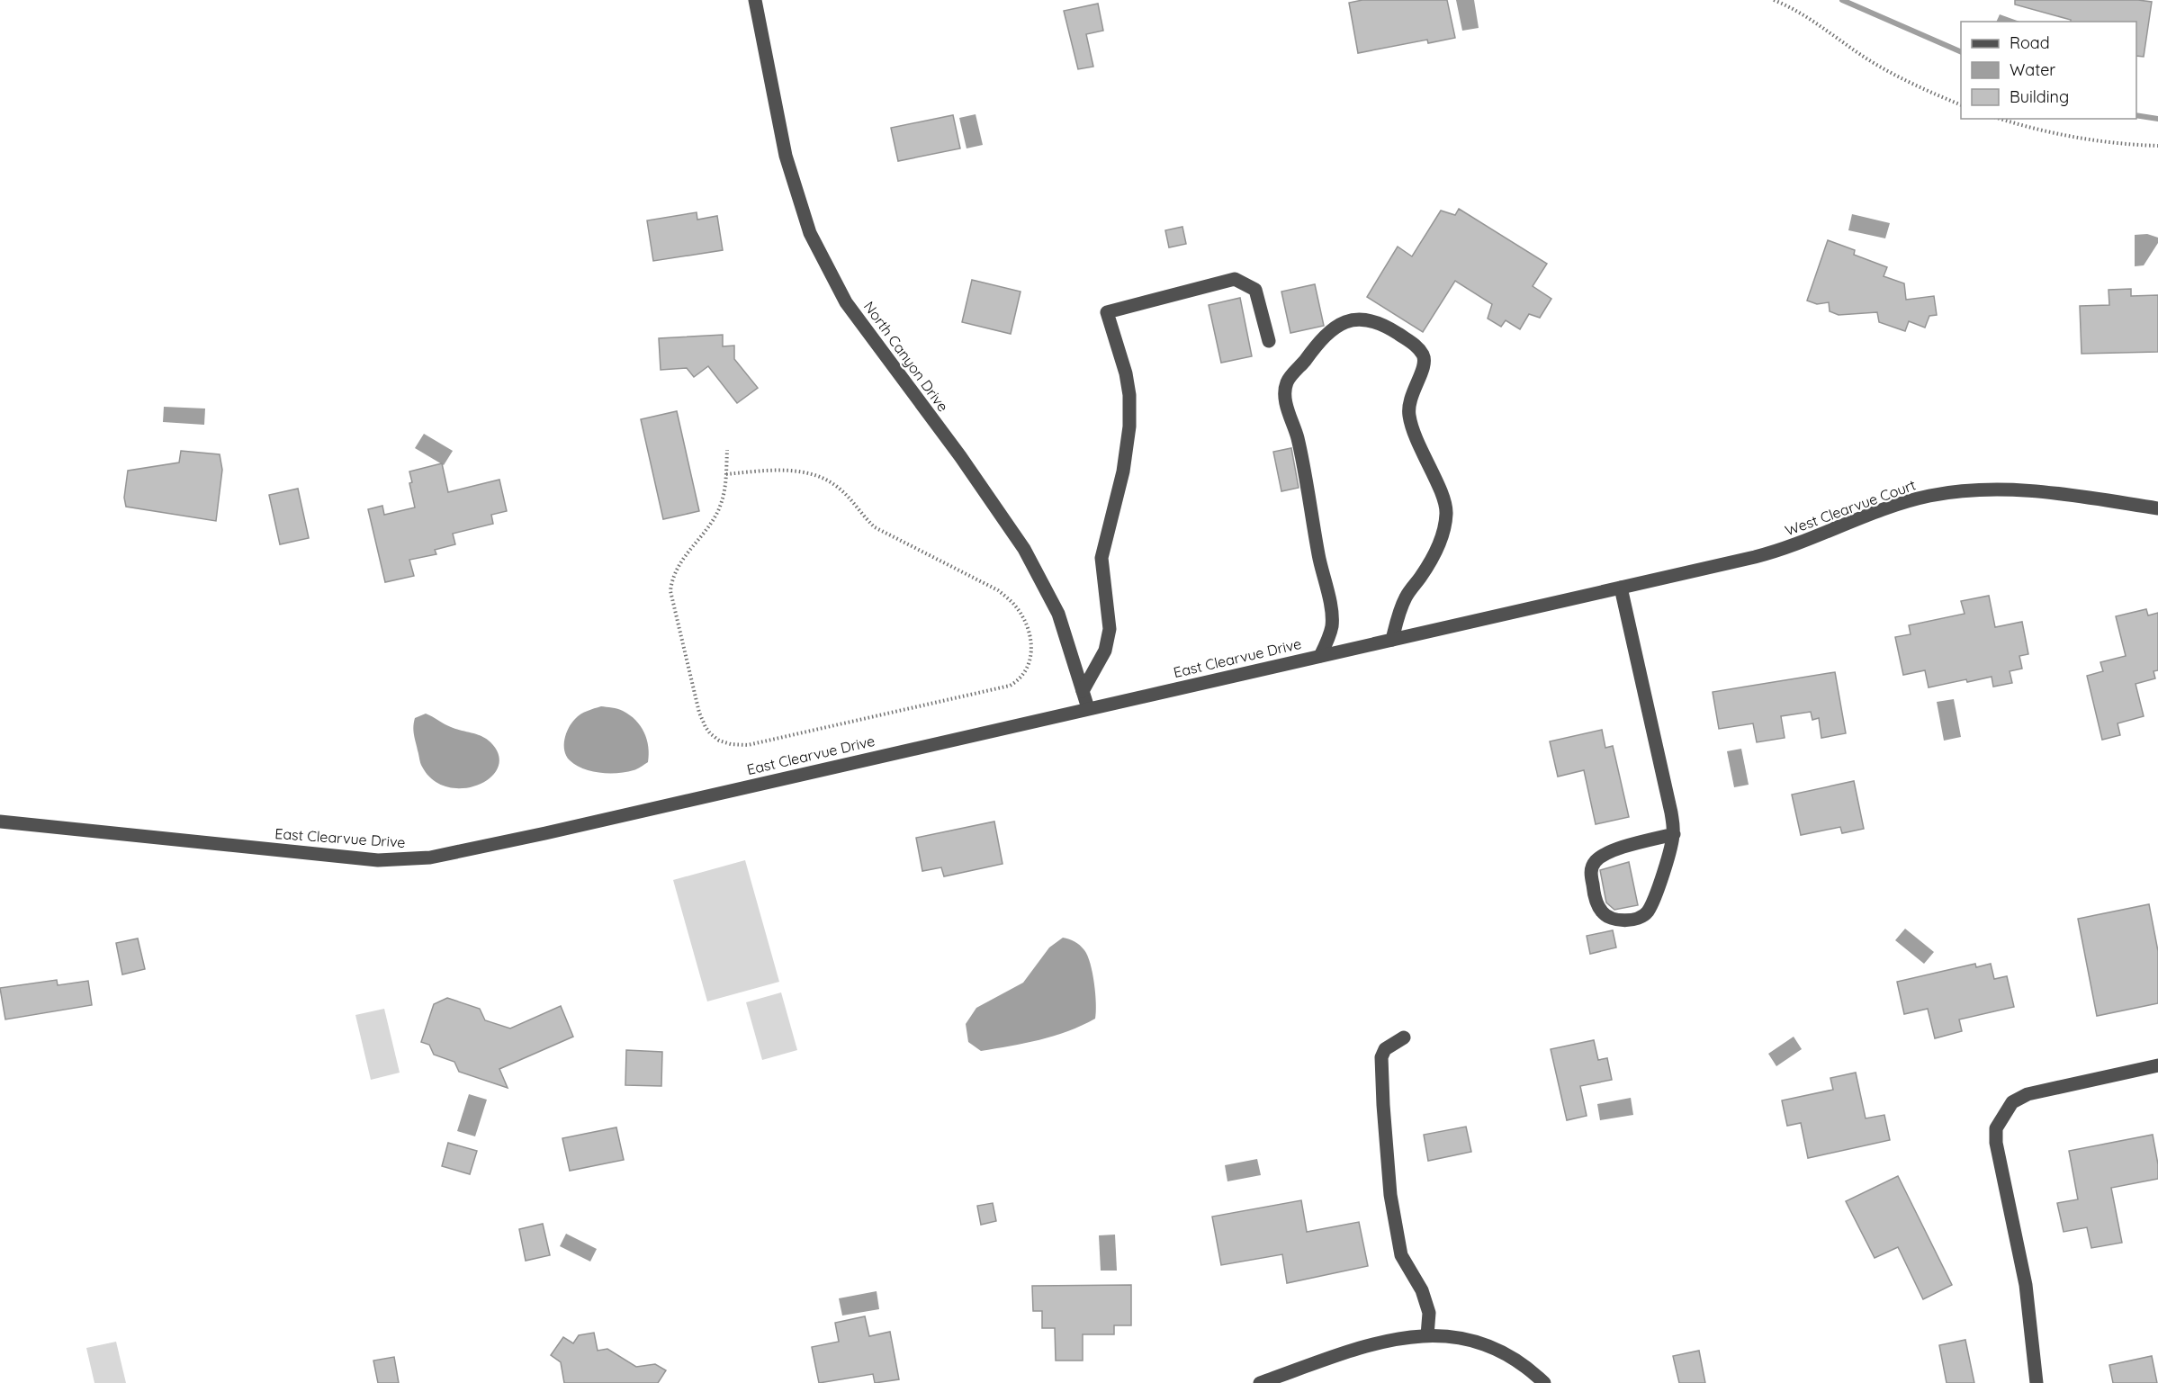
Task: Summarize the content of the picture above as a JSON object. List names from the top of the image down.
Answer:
{
  "streets": {
    "street": ["North Canyon Drive", "West Clearvue Court", "East Clearvue Drive"]
  },
  "crossings": [
    ["North Canyon Drive", "East Clearvue Drive"],
    ["West Clearvue Court", "East Clearvue Drive"]
  ],
  "legend": ["Road", "Water", "Building"]
}
